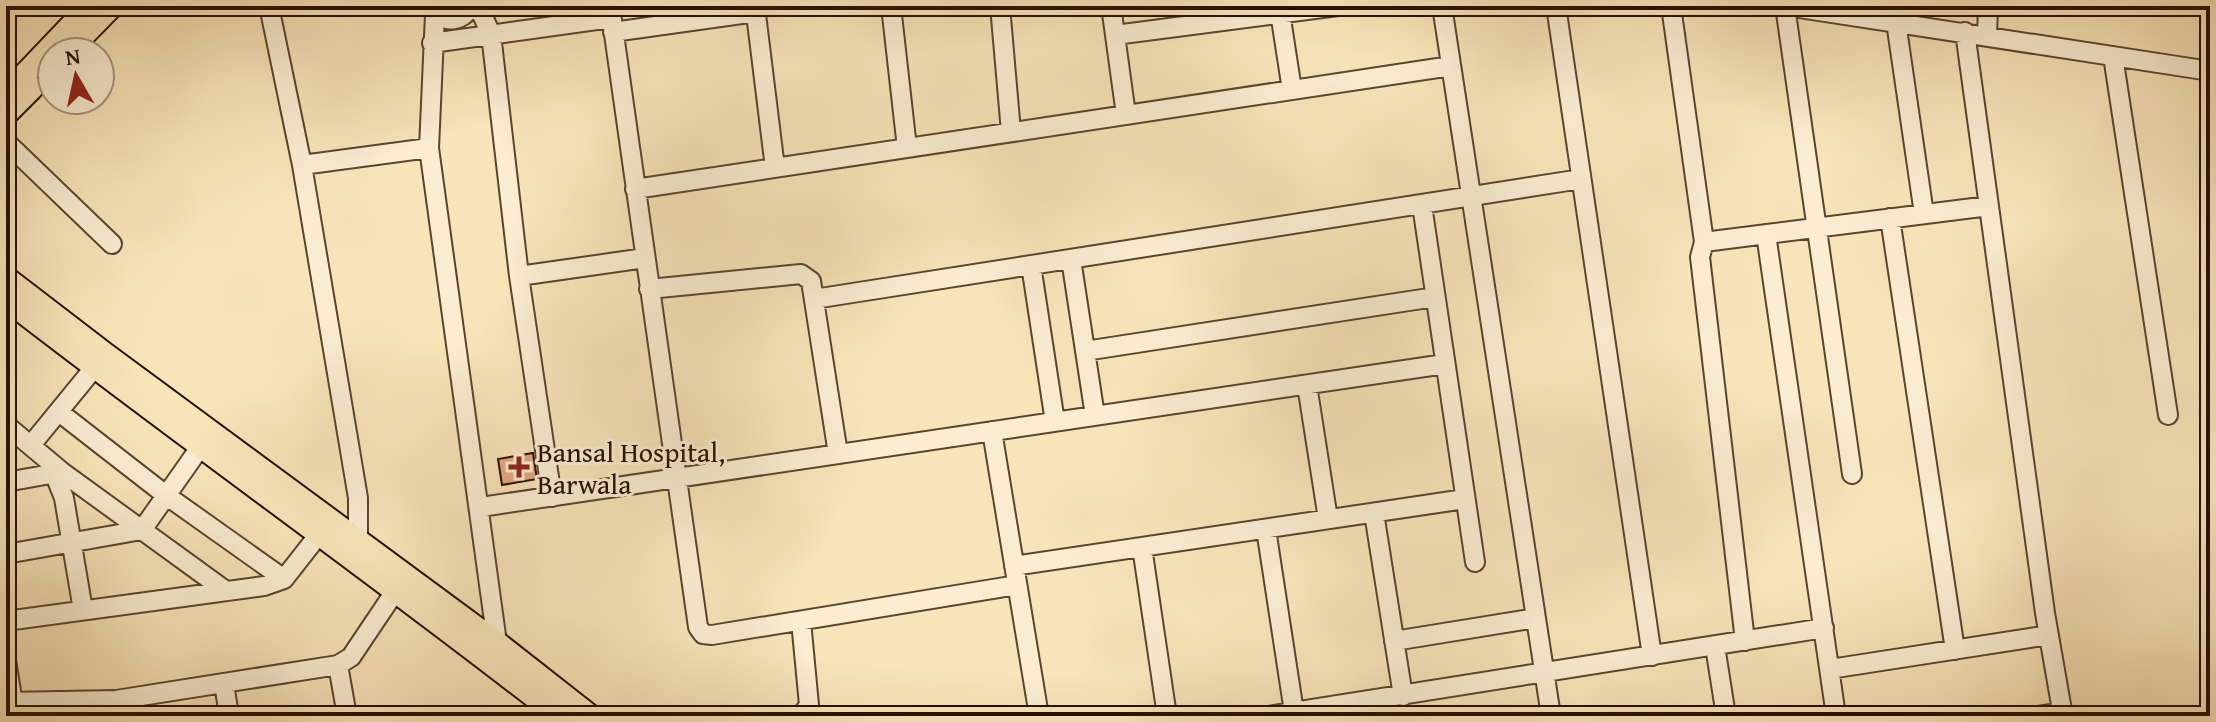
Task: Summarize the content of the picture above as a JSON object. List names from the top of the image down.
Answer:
{
  "places": {
    "health": ["Bansal Hospital, Barwala"]
  },
  "north": "top"
}
